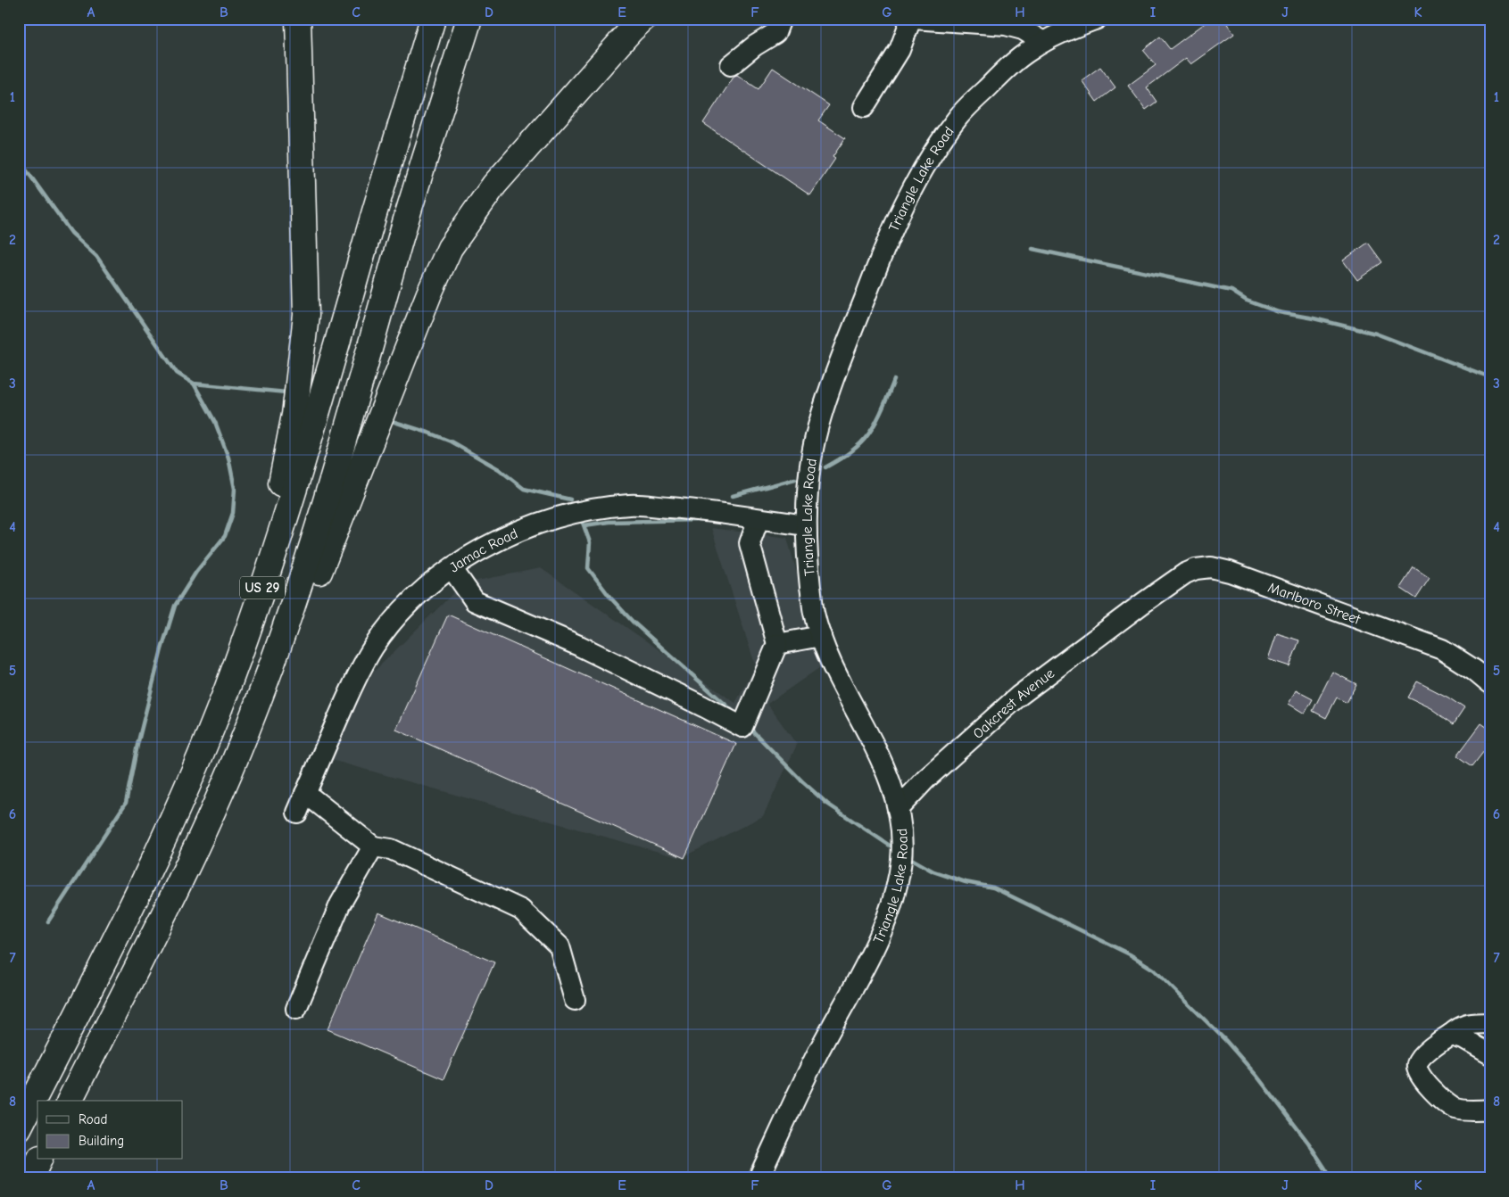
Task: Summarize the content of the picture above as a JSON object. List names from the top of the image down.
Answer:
{
  "streets": {
    "highway": ["US 29"],
    "street": [
      "Triangle Lake Road",
      "Jamac Road",
      "Marlboro Street",
      "Oakcrest Avenue"
    ]
  },
  "crossings": [
    ["Triangle Lake Road", "Jamac Road"],
    ["Triangle Lake Road", "Oakcrest Avenue"],
    ["Marlboro Street", "Oakcrest Avenue"]
  ],
  "legend": ["Road", "Building"],
  "grid": {
    "columns": [
      "A",
      "B",
      "C",
      "D",
      "E",
      "F",
      "G",
      "H",
      "I",
      "J",
      "K"
    ],
    "rows": [
      "1",
      "2",
      "3",
      "4",
      "5",
      "6",
      "7",
      "8"
    ]
  }
}
